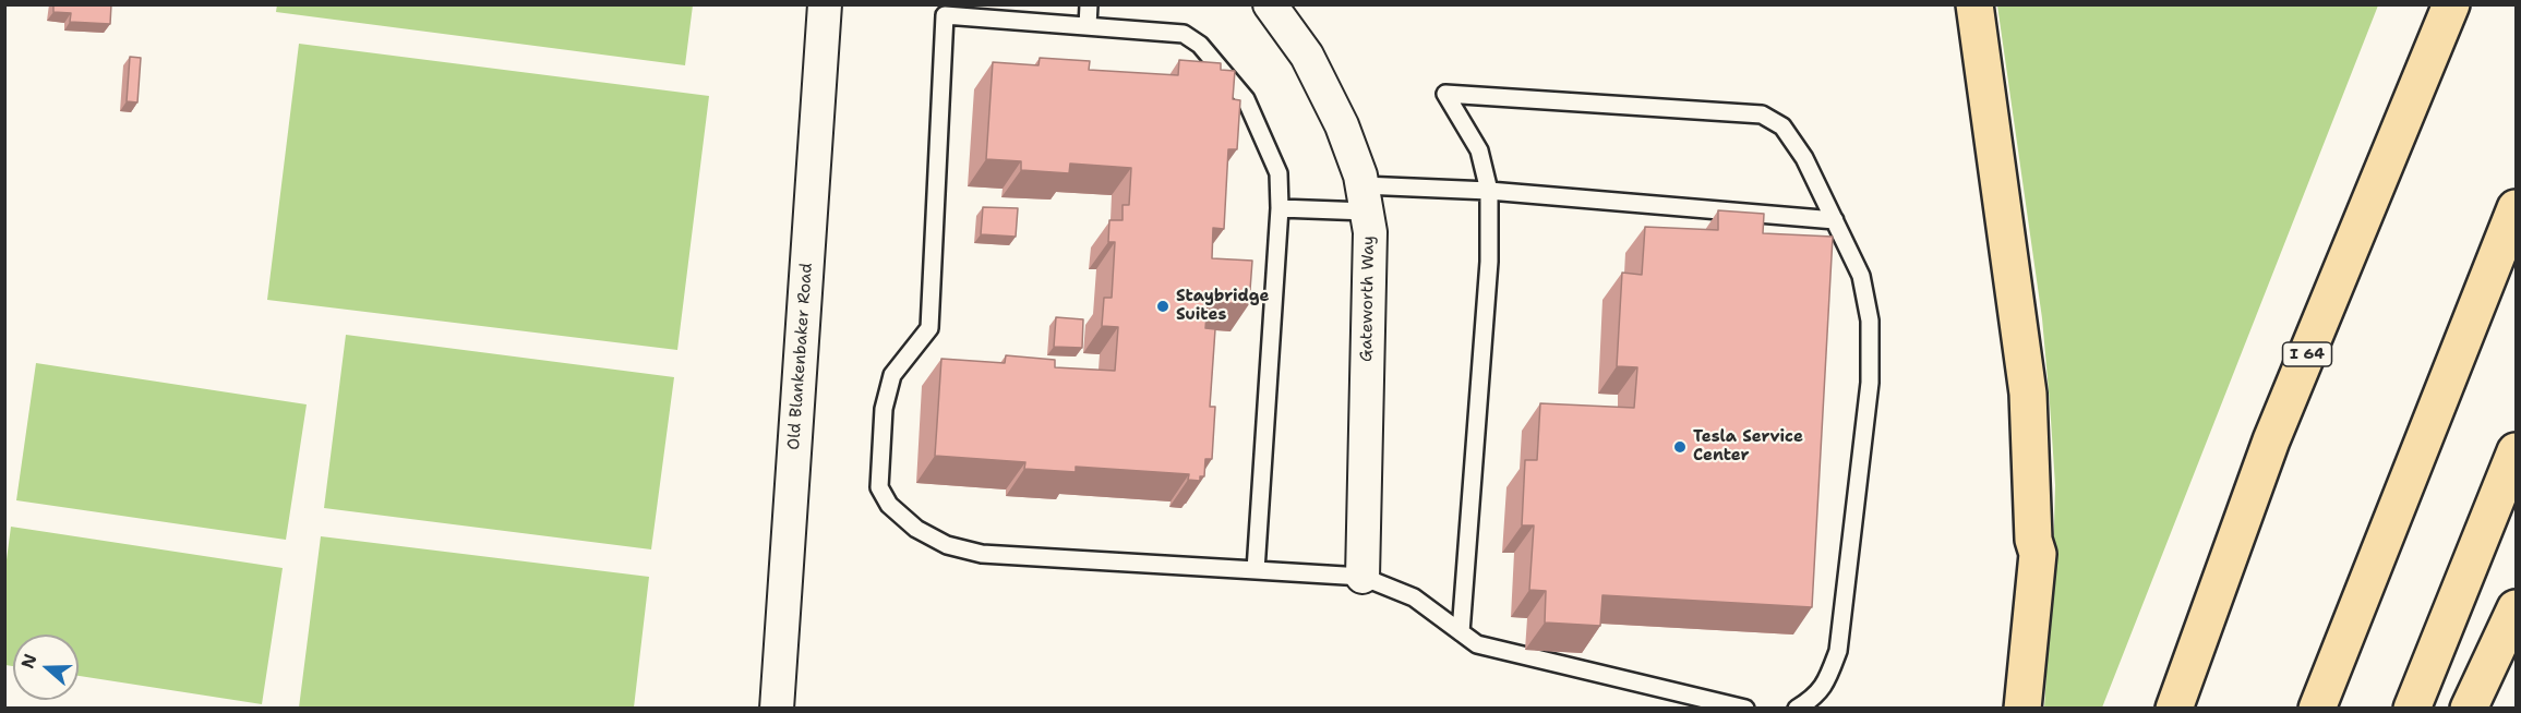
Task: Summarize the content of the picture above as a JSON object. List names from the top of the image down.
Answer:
{
  "streets": {
    "highway": ["I 64"],
    "street": ["Gateworth Way", "Old Blankenbaker Road"]
  },
  "places": ["Staybridge Suites", "Tesla Service Center"],
  "north": "left"
}
